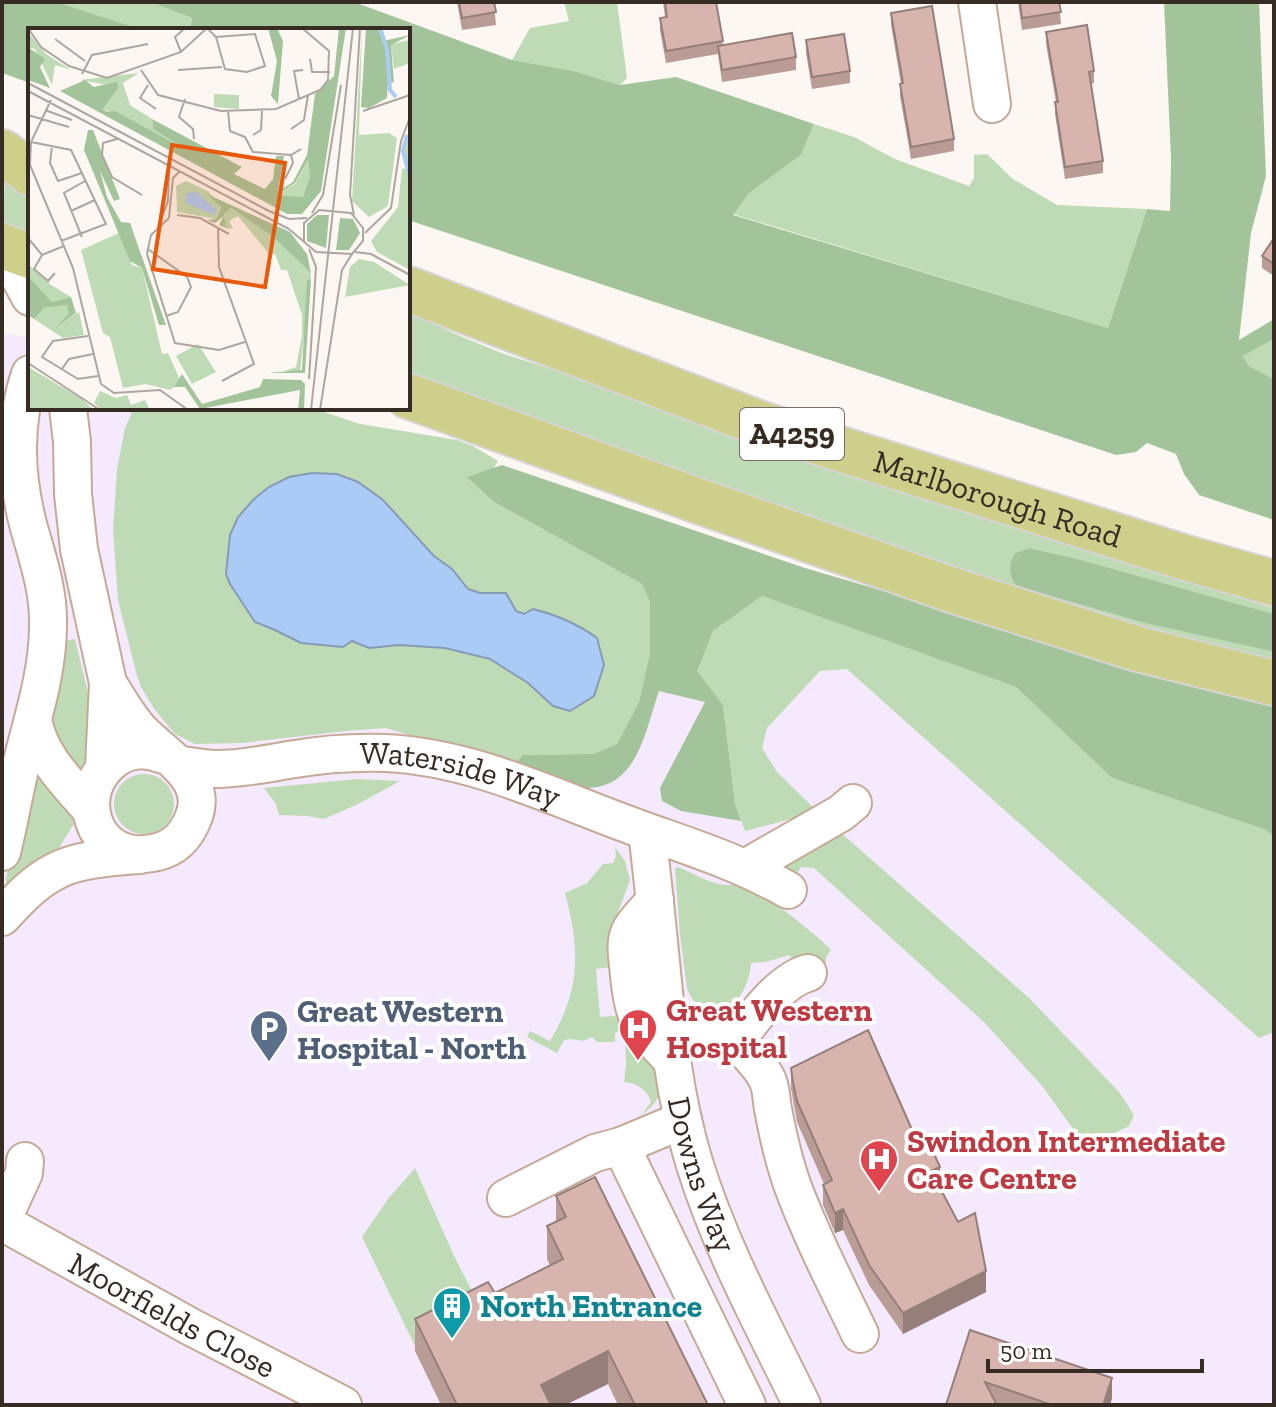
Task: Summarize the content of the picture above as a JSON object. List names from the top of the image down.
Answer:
{
  "streets": {
    "main road": ["A4259", "Marlborough Road"],
    "street": ["Waterside Way", "Downs Way", "Moorfields Close"]
  },
  "crossings": [
    ["Waterside Way", "Downs Way"]
  ],
  "places": {
    "hospital": ["Great Western Hospital", "Swindon Intermediate Care Centre"],
    "parking": ["Great Western Hospital - North"],
    "building": ["North Entrance"]
  },
  "scale_bar": "50 m"
}
